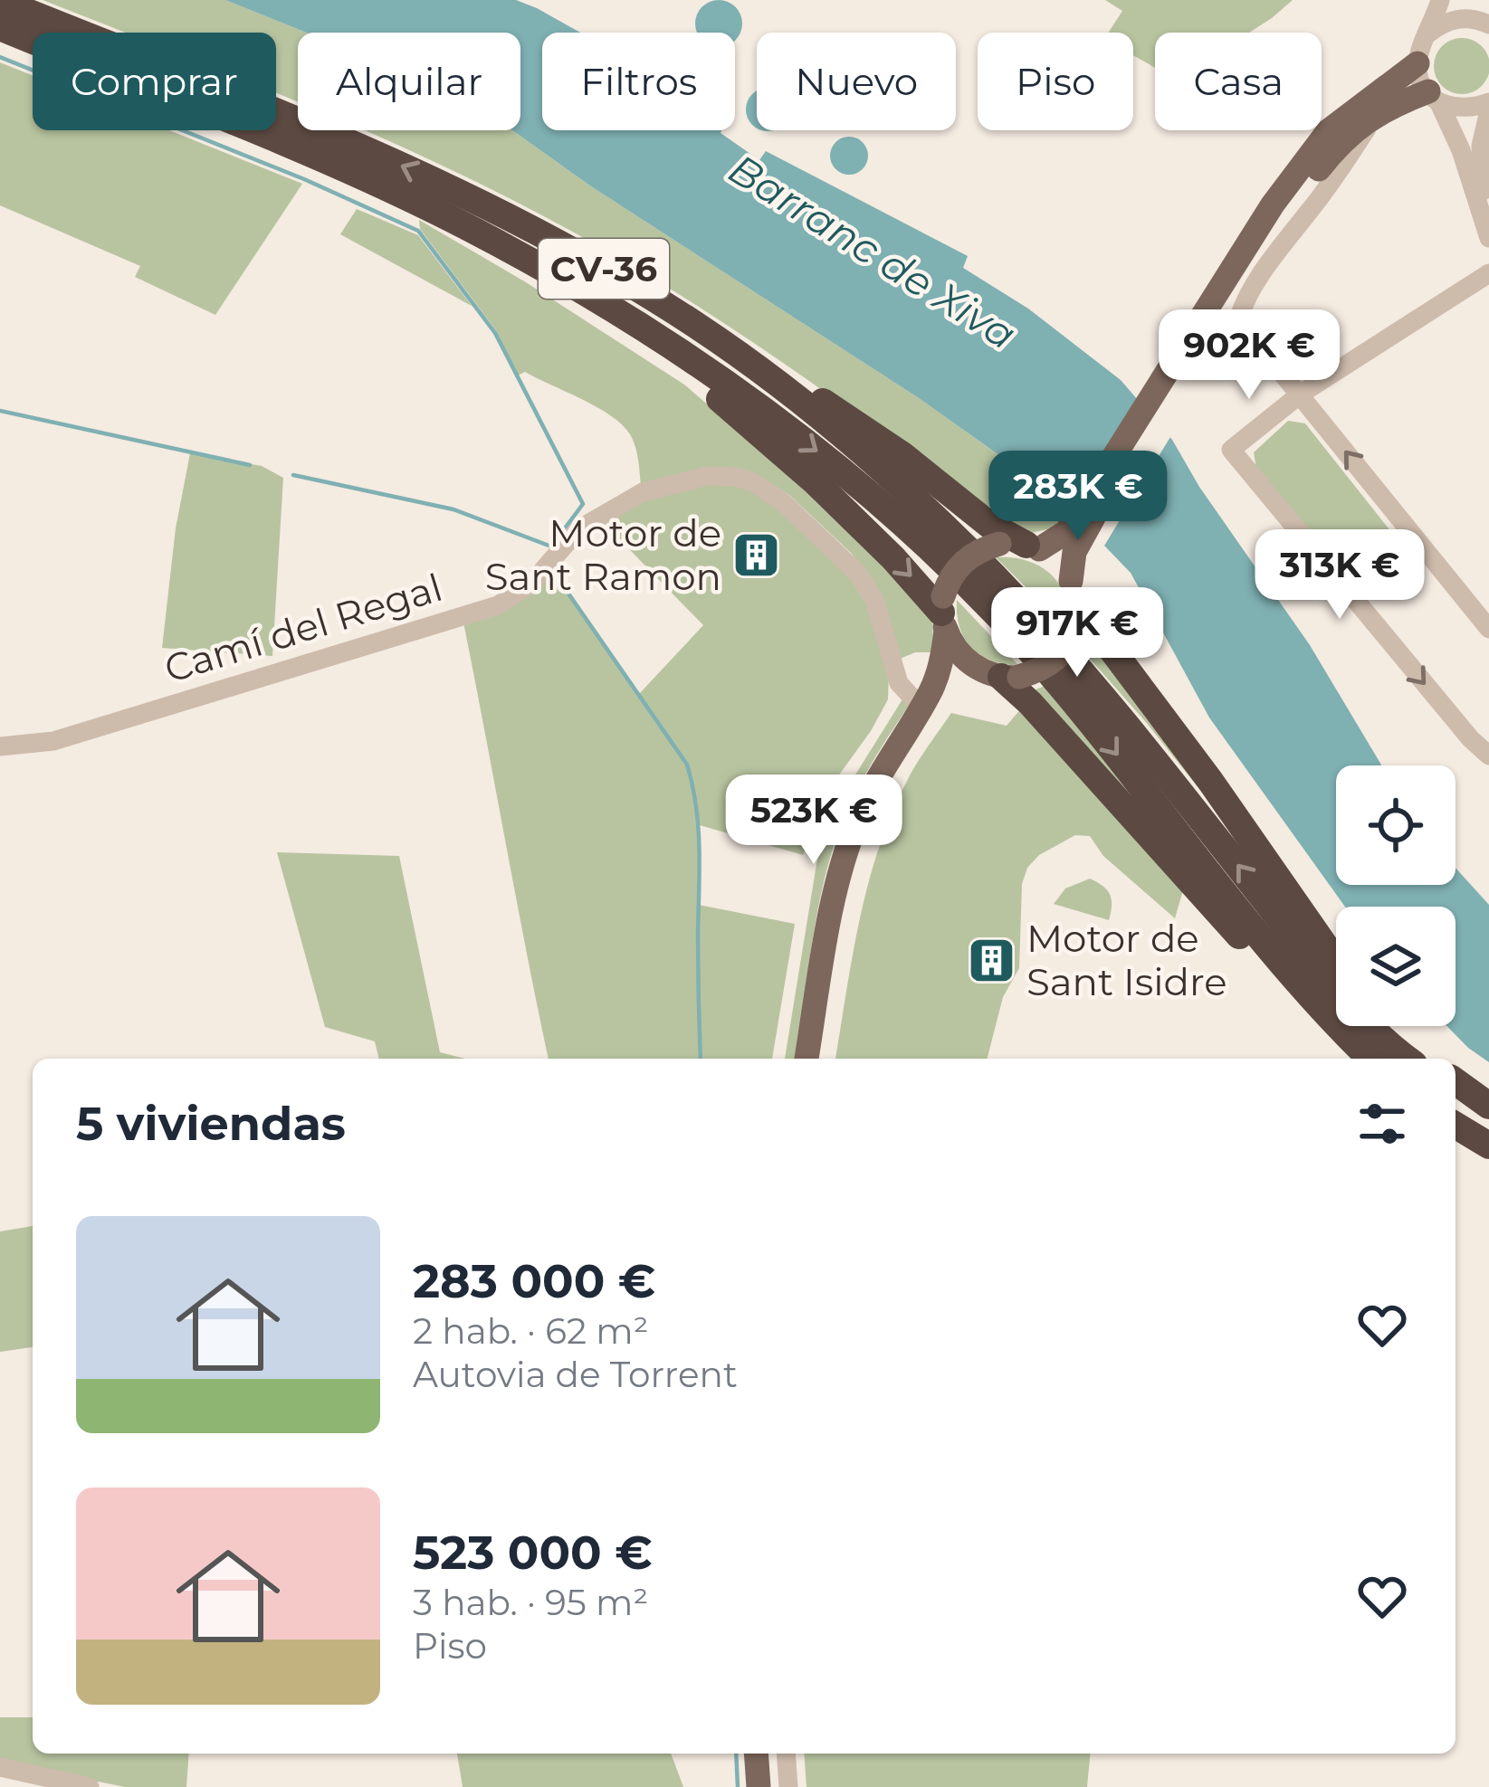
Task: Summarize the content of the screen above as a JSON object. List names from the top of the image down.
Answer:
{
  "streets": {
    "highway": ["CV-36"],
    "street": ["Camí del Regal"]
  },
  "water": ["Barranc de Xiva"],
  "places": {
    "building": ["Motor de Sant Ramon", "Motor de Sant Isidre"]
  },
  "page": {
    "chip": [
      "Comprar",
      "Alquilar",
      "Filtros",
      "Nuevo",
      "Piso",
      "Casa"
    ],
    "price": [
      "902K €",
      "283K €",
      "313K €",
      "917K €",
      "523K €"
    ],
    "heading": "5 viviendas",
    "list": [
      {
        "name": "283 000 €",
        "note": "2 hab. · 62 m² · Autovia de Torrent"
      },
      {
        "name": "523 000 €",
        "note": "3 hab. · 95 m² · Piso"
      }
    ]
  }
}
